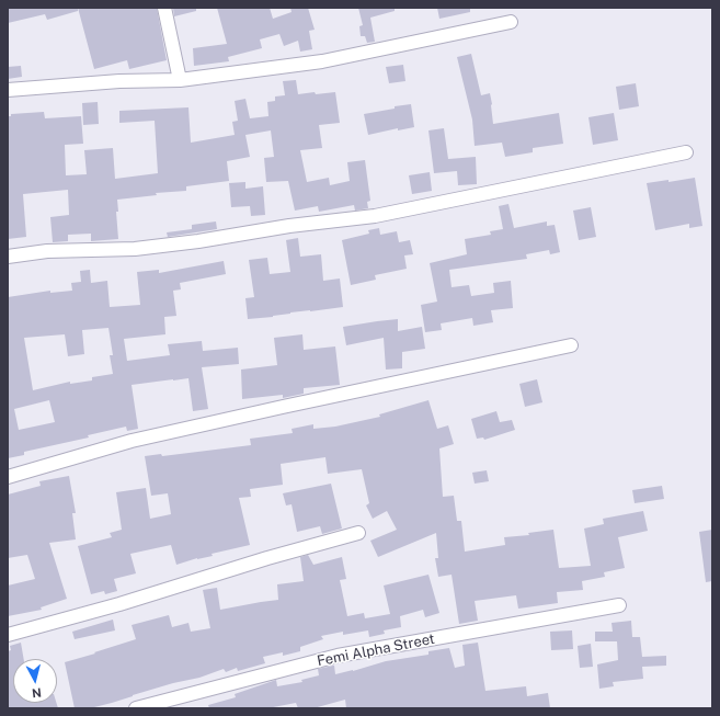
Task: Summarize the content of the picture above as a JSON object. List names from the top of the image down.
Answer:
{
  "streets": {
    "street": ["Femi Alpha Street"]
  },
  "north": "bottom"
}
